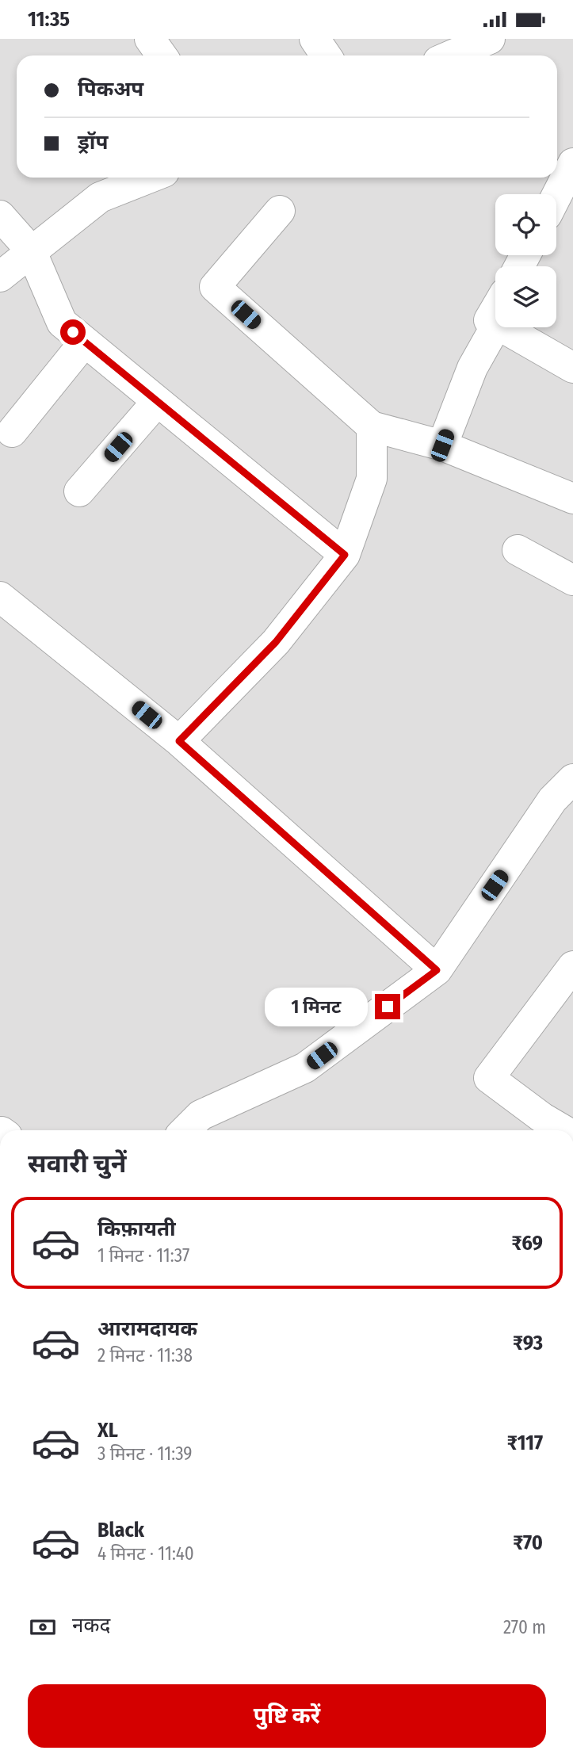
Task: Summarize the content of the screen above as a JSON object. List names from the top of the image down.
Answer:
{
  "page": {
    "status": "11:35",
    "banner": ["पिकअप", "ड्रॉप"],
    "bubble": "1 मिनट",
    "heading": "सवारी चुनें",
    "list": [
      {
        "name": "किफ़ायती",
        "note": "1 मिनट · 11:37",
        "value": "₹69"
      },
      {
        "name": "आरामदायक",
        "note": "2 मिनट · 11:38",
        "value": "₹93"
      },
      {
        "name": "XL",
        "note": "3 मिनट · 11:39",
        "value": "₹117"
      },
      {
        "name": "Black",
        "note": "4 मिनट · 11:40",
        "value": "₹70"
      }
    ],
    "pay": ["नकद", "270 m"],
    "buttons": "पुष्टि करें"
  }
}
